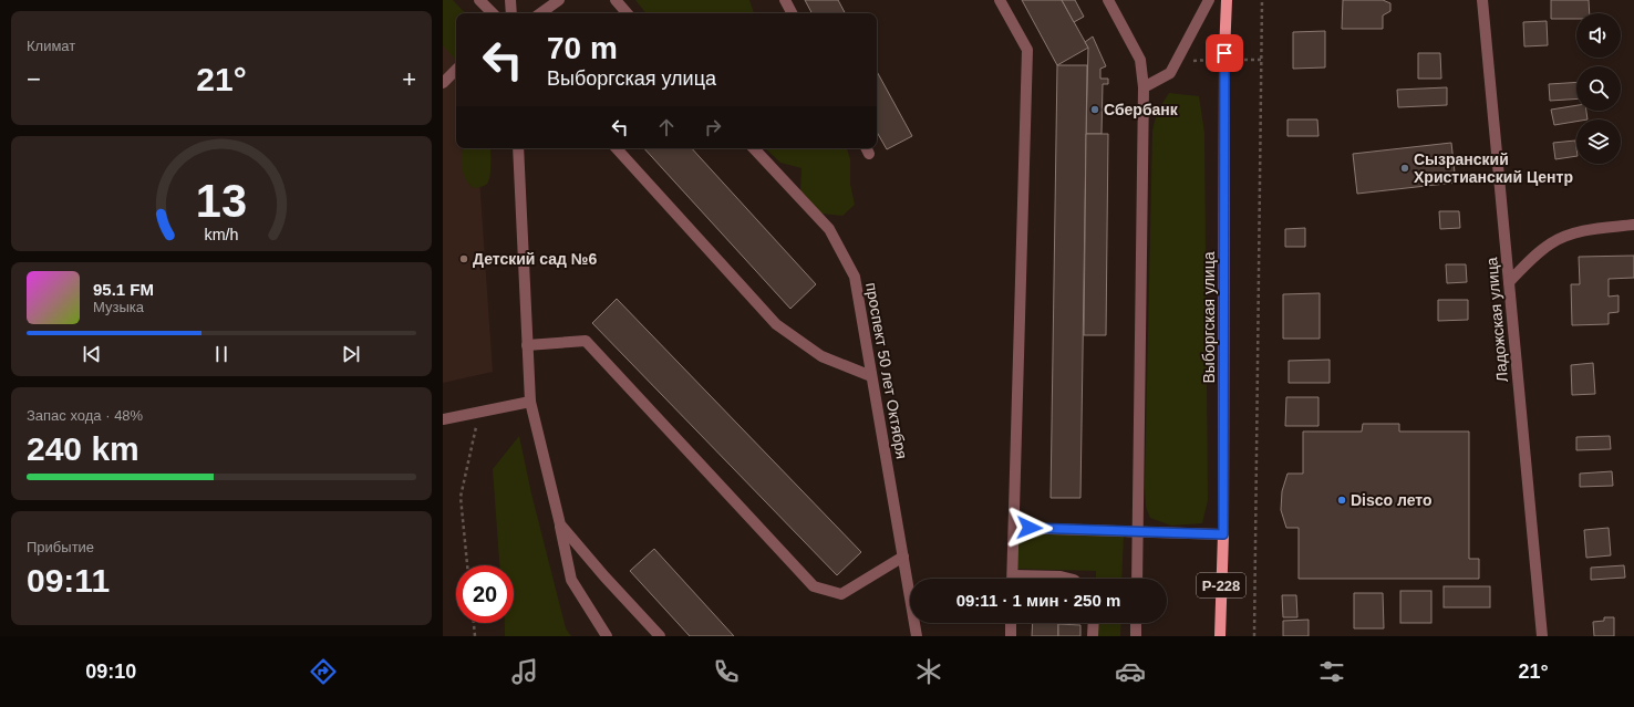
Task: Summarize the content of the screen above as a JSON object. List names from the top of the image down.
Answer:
{
  "streets": {
    "main road": ["Выборгская улица", "Р-228"],
    "street": ["Ладожская улица", "проспект 50 лет Октября"]
  },
  "places": [
    "Сбербанк",
    "Сызранский Христианский Центр",
    "Детский сад №6",
    "Disco лето"
  ],
  "page": {
    "tile": [
      "Климат",
      ["Запас хода · 48%", "240 km"],
      ["Прибытие", "09:11"]
    ],
    "turn": ["70 m", "Выборгская улица"],
    "heat": ["−", "21°", "+"],
    "song": ["95.1 FM", "Музыка"],
    "limit": "20",
    "trip": "09:11 · 1 мин · 250 m",
    "tabs": ["09:10", "21°"],
    "gauge": ["13", "km/h"]
  }
}
